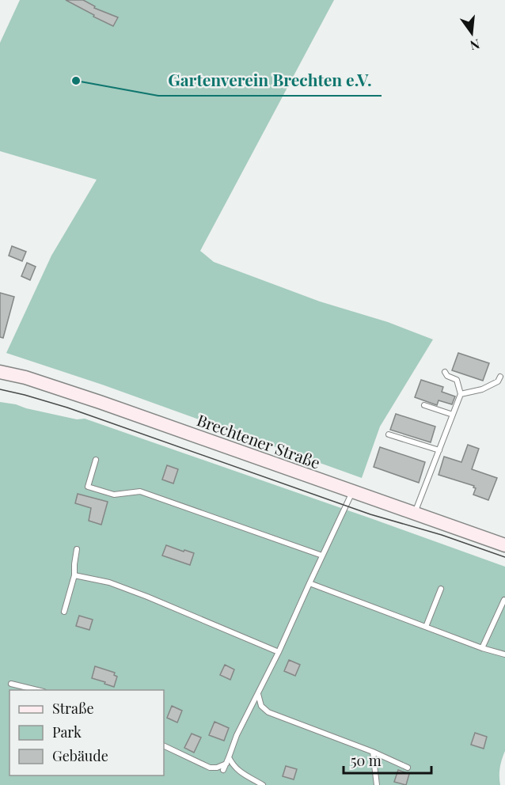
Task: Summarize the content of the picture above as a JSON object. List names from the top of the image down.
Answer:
{
  "streets": {
    "main road": ["Brechtener Straße"]
  },
  "places": ["Gartenverein Brechten e.V."],
  "legend": ["Straße", "Park", "Gebäude"],
  "scale_bar": "50 m",
  "north": "bottom"
}
